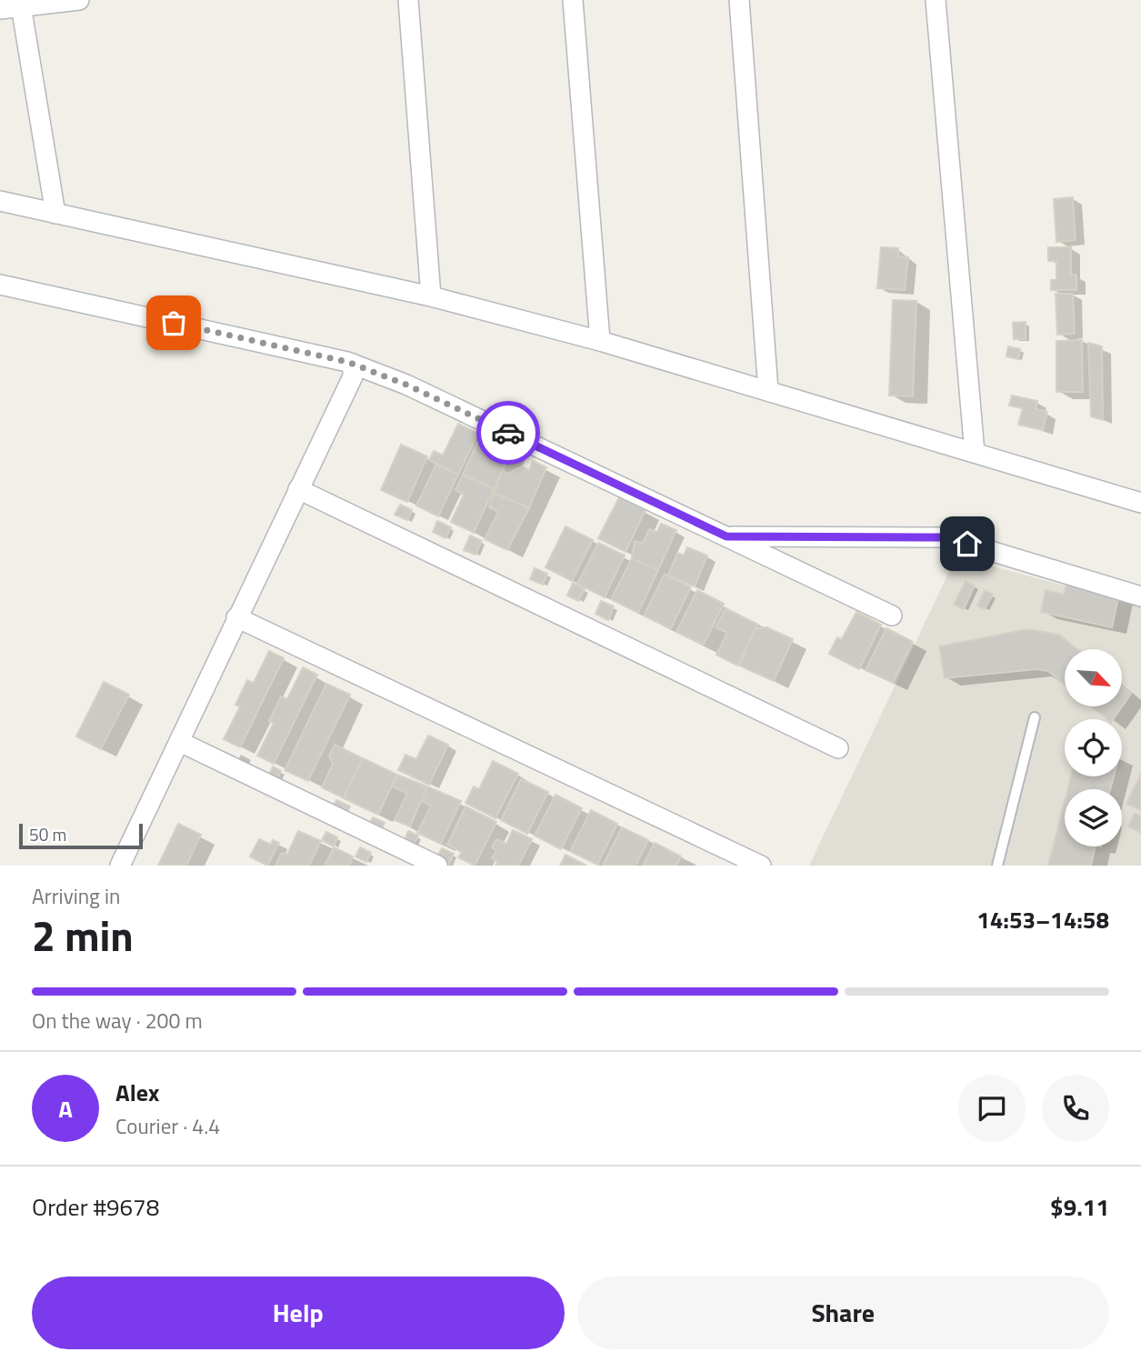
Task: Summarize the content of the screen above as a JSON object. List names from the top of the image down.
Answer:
{
  "scale_bar": "50 m",
  "north": "bottom right",
  "page": {
    "scale": "50 m",
    "heading": ["2 min", "Arriving in", "14:53–14:58"],
    "panel": [
      "Alex",
      "Courier · 4.4",
      "Order #9678",
      "$9.11"
    ],
    "bar": "On the way · 200 m",
    "round": "A",
    "buttons": ["Help", "Share"]
  }
}
